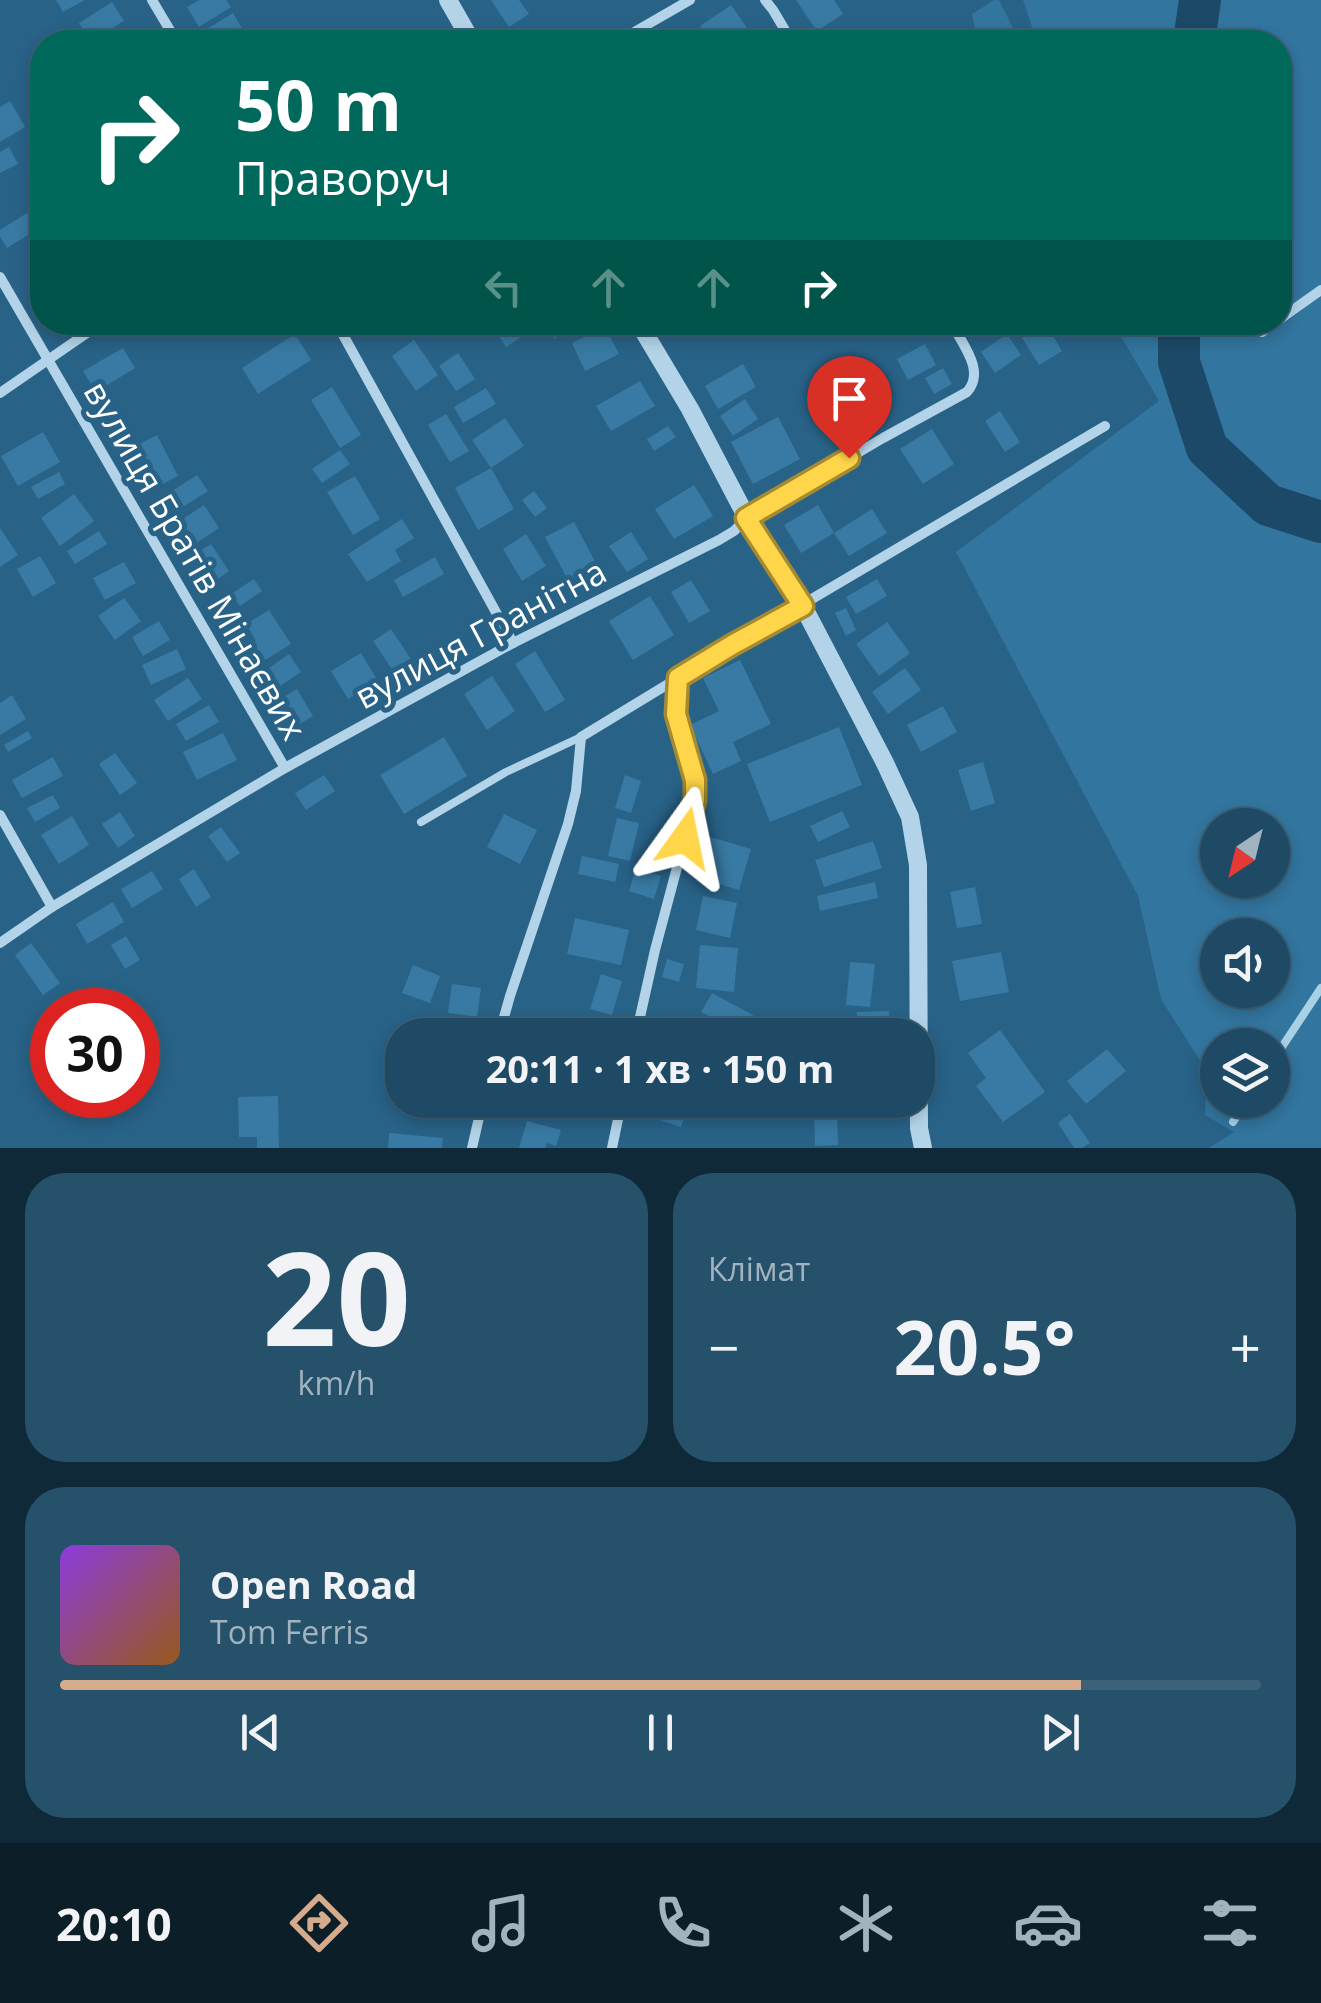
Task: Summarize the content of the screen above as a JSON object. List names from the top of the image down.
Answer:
{
  "streets": {
    "street": ["вулиця Братів Мінаєвих", "вулиця Гранітна"]
  },
  "crossings": [
    ["вулиця Братів Мінаєвих", "вулиця Гранітна"]
  ],
  "north": "bottom left",
  "page": {
    "turn": ["50 m", "Праворуч"],
    "limit": "30",
    "trip": "20:11 · 1 хв · 150 m",
    "tile": [
      ["20", "km/h"],
      "Клімат"
    ],
    "heat": ["−", "20.5°", "+"],
    "song": ["Open Road", "Tom Ferris"],
    "tabs": "20:10"
  }
}
